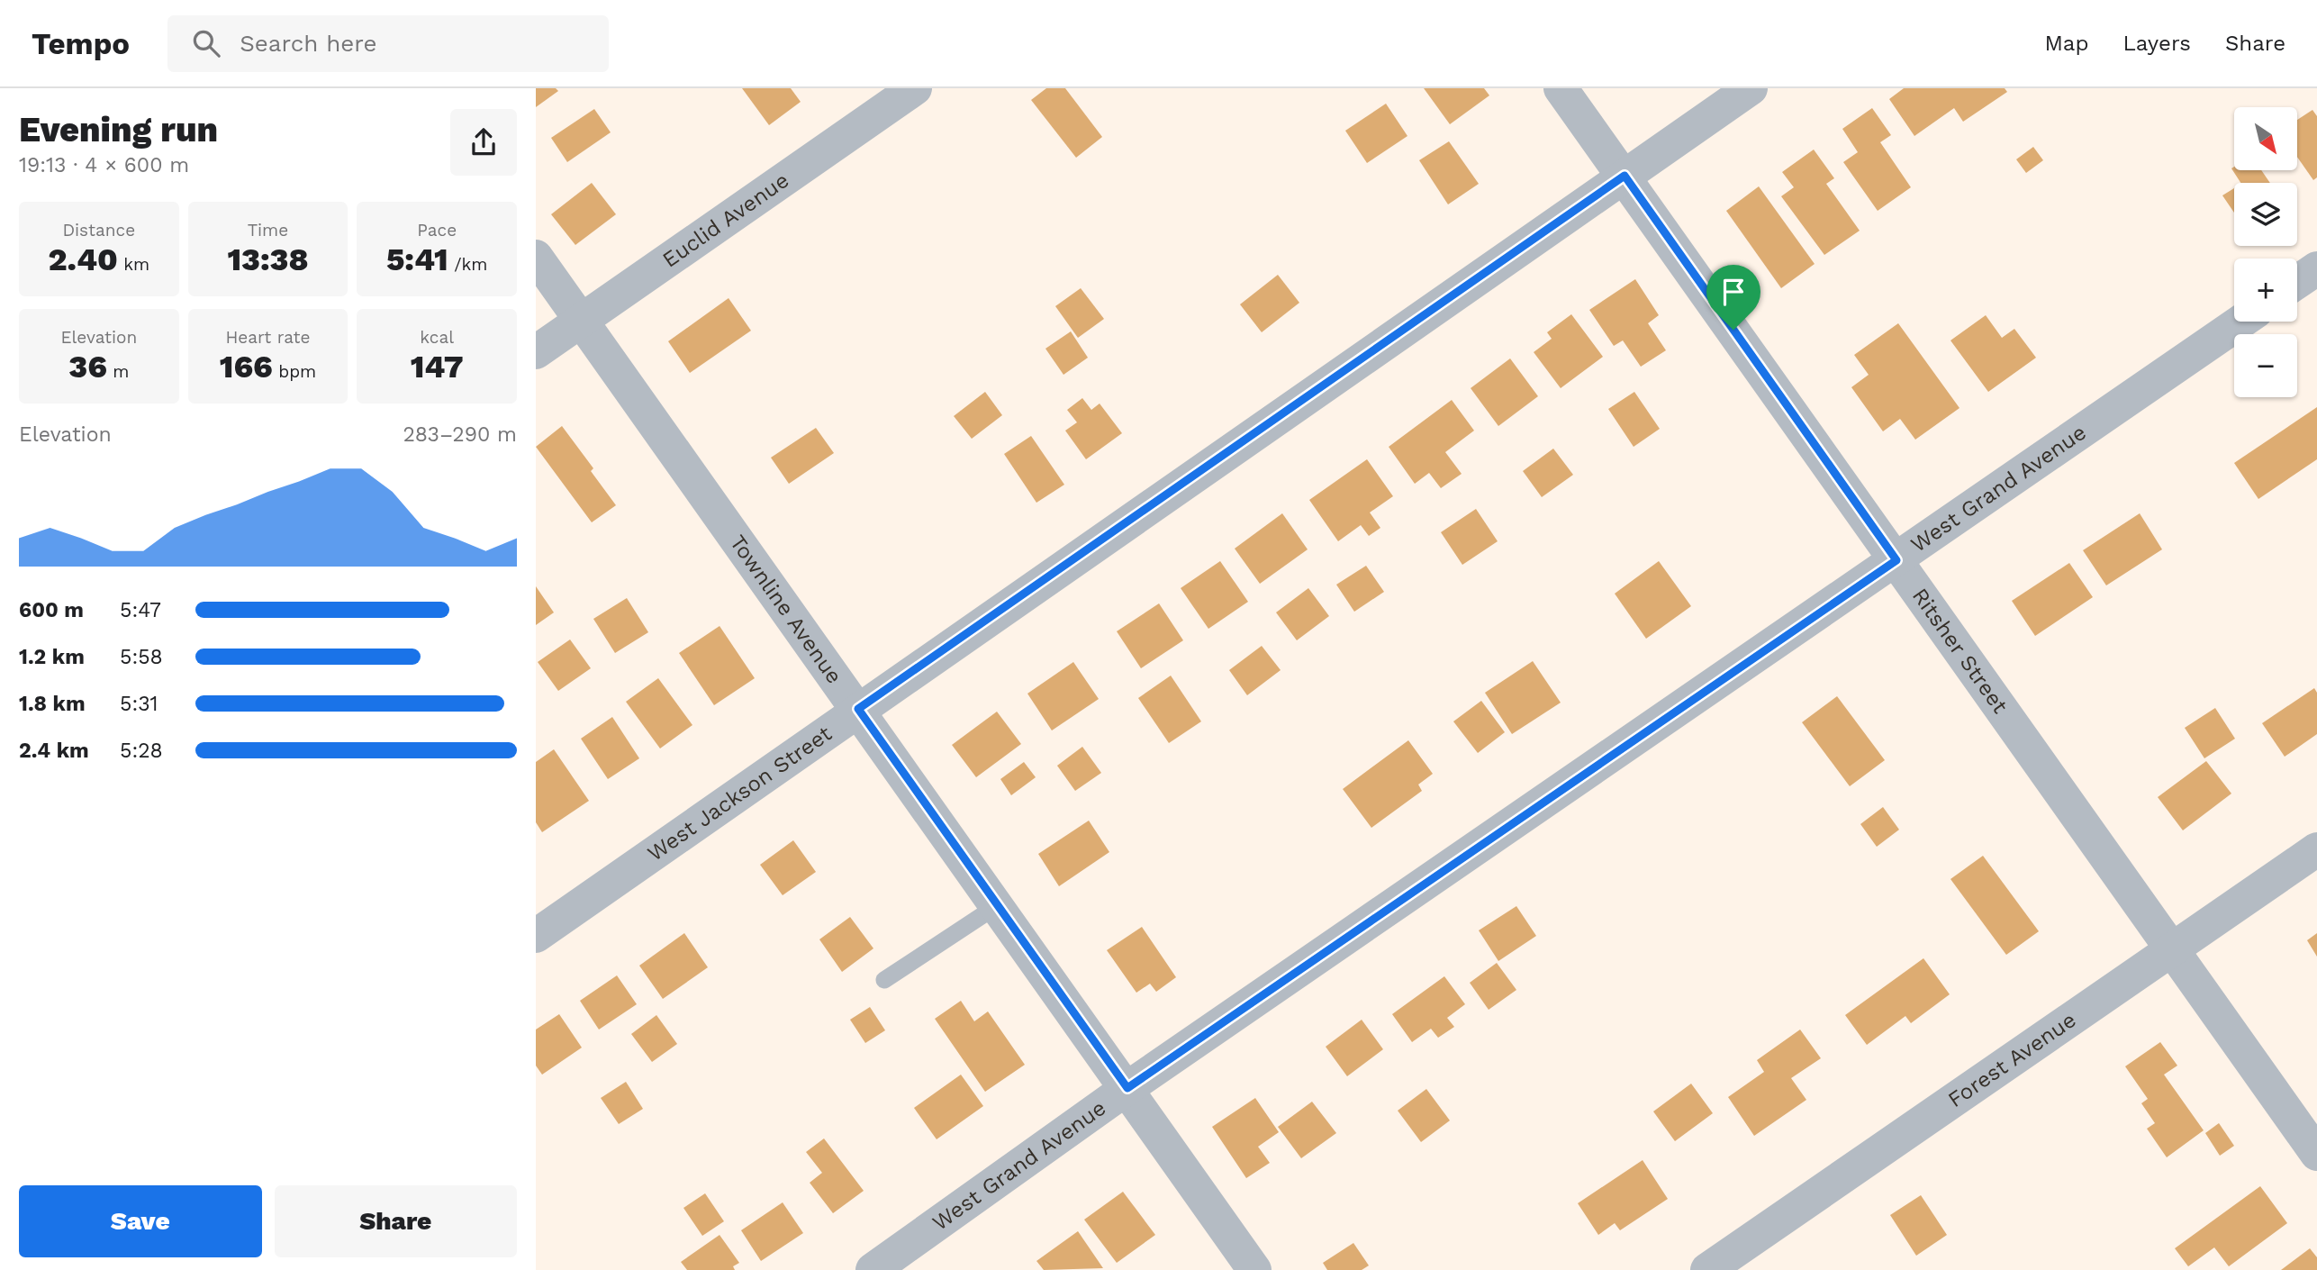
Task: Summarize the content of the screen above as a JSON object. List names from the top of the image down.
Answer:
{
  "streets": {
    "street": [
      "Euclid Avenue",
      "West Grand Avenue",
      "Townline Avenue",
      "Ritsher Street",
      "West Jackson Street",
      "Forest Avenue"
    ]
  },
  "crossings": [
    ["Euclid Avenue", "Townline Avenue"],
    ["West Grand Avenue", "Townline Avenue"],
    ["West Grand Avenue", "Ritsher Street"],
    ["Townline Avenue", "West Jackson Street"],
    ["Ritsher Street", "West Jackson Street"],
    ["Ritsher Street", "Forest Avenue"]
  ],
  "north": "bottom right",
  "page": {
    "header": "Tempo",
    "search": "Search here",
    "nav": ["Map", "Layers", "Share"],
    "heading": ["Evening run", "19:13 · 4 × 600 m"],
    "map_buttons": ["+", "−"],
    "stats": [
      ["Distance", "2.40 km"],
      ["Time", "13:38"],
      ["Pace", "5:41 /km"],
      ["Elevation", "36 m"],
      ["Heart rate", "166 bpm"],
      ["kcal", "147"]
    ],
    "chart": ["Elevation", "283–290 m"],
    "list": [
      {
        "name": "600 m",
        "note": "5:47"
      },
      {
        "name": "1.2 km",
        "note": "5:58"
      },
      {
        "name": "1.8 km",
        "note": "5:31"
      },
      {
        "name": "2.4 km",
        "note": "5:28"
      }
    ],
    "buttons": ["Save", "Share"]
  }
}
